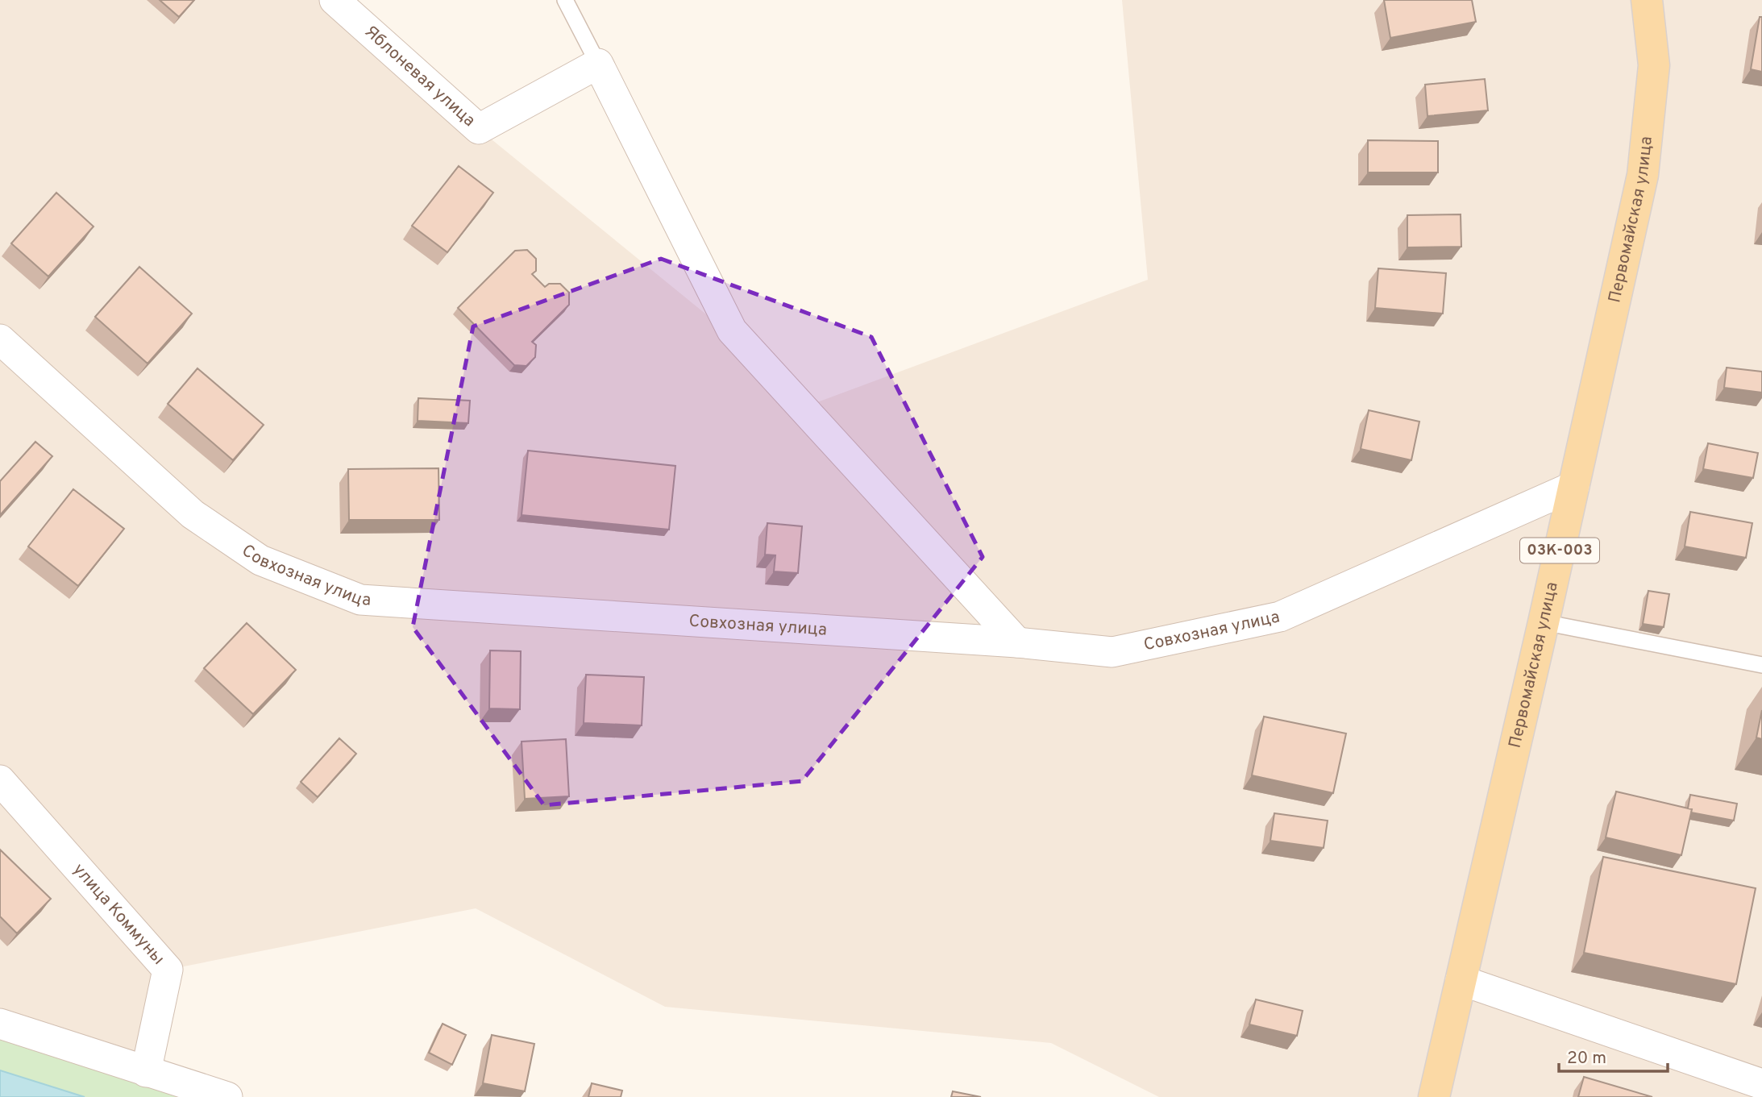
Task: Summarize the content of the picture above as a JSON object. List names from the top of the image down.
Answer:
{
  "streets": {
    "main road": ["Первомайская улица", "03К-003"],
    "street": ["Яблоневая улица", "Совхозная улица", "улица Коммуны"]
  },
  "crossings": [
    ["Первомайская улица", "Совхозная улица"]
  ],
  "scale_bar": "20 m"
}
